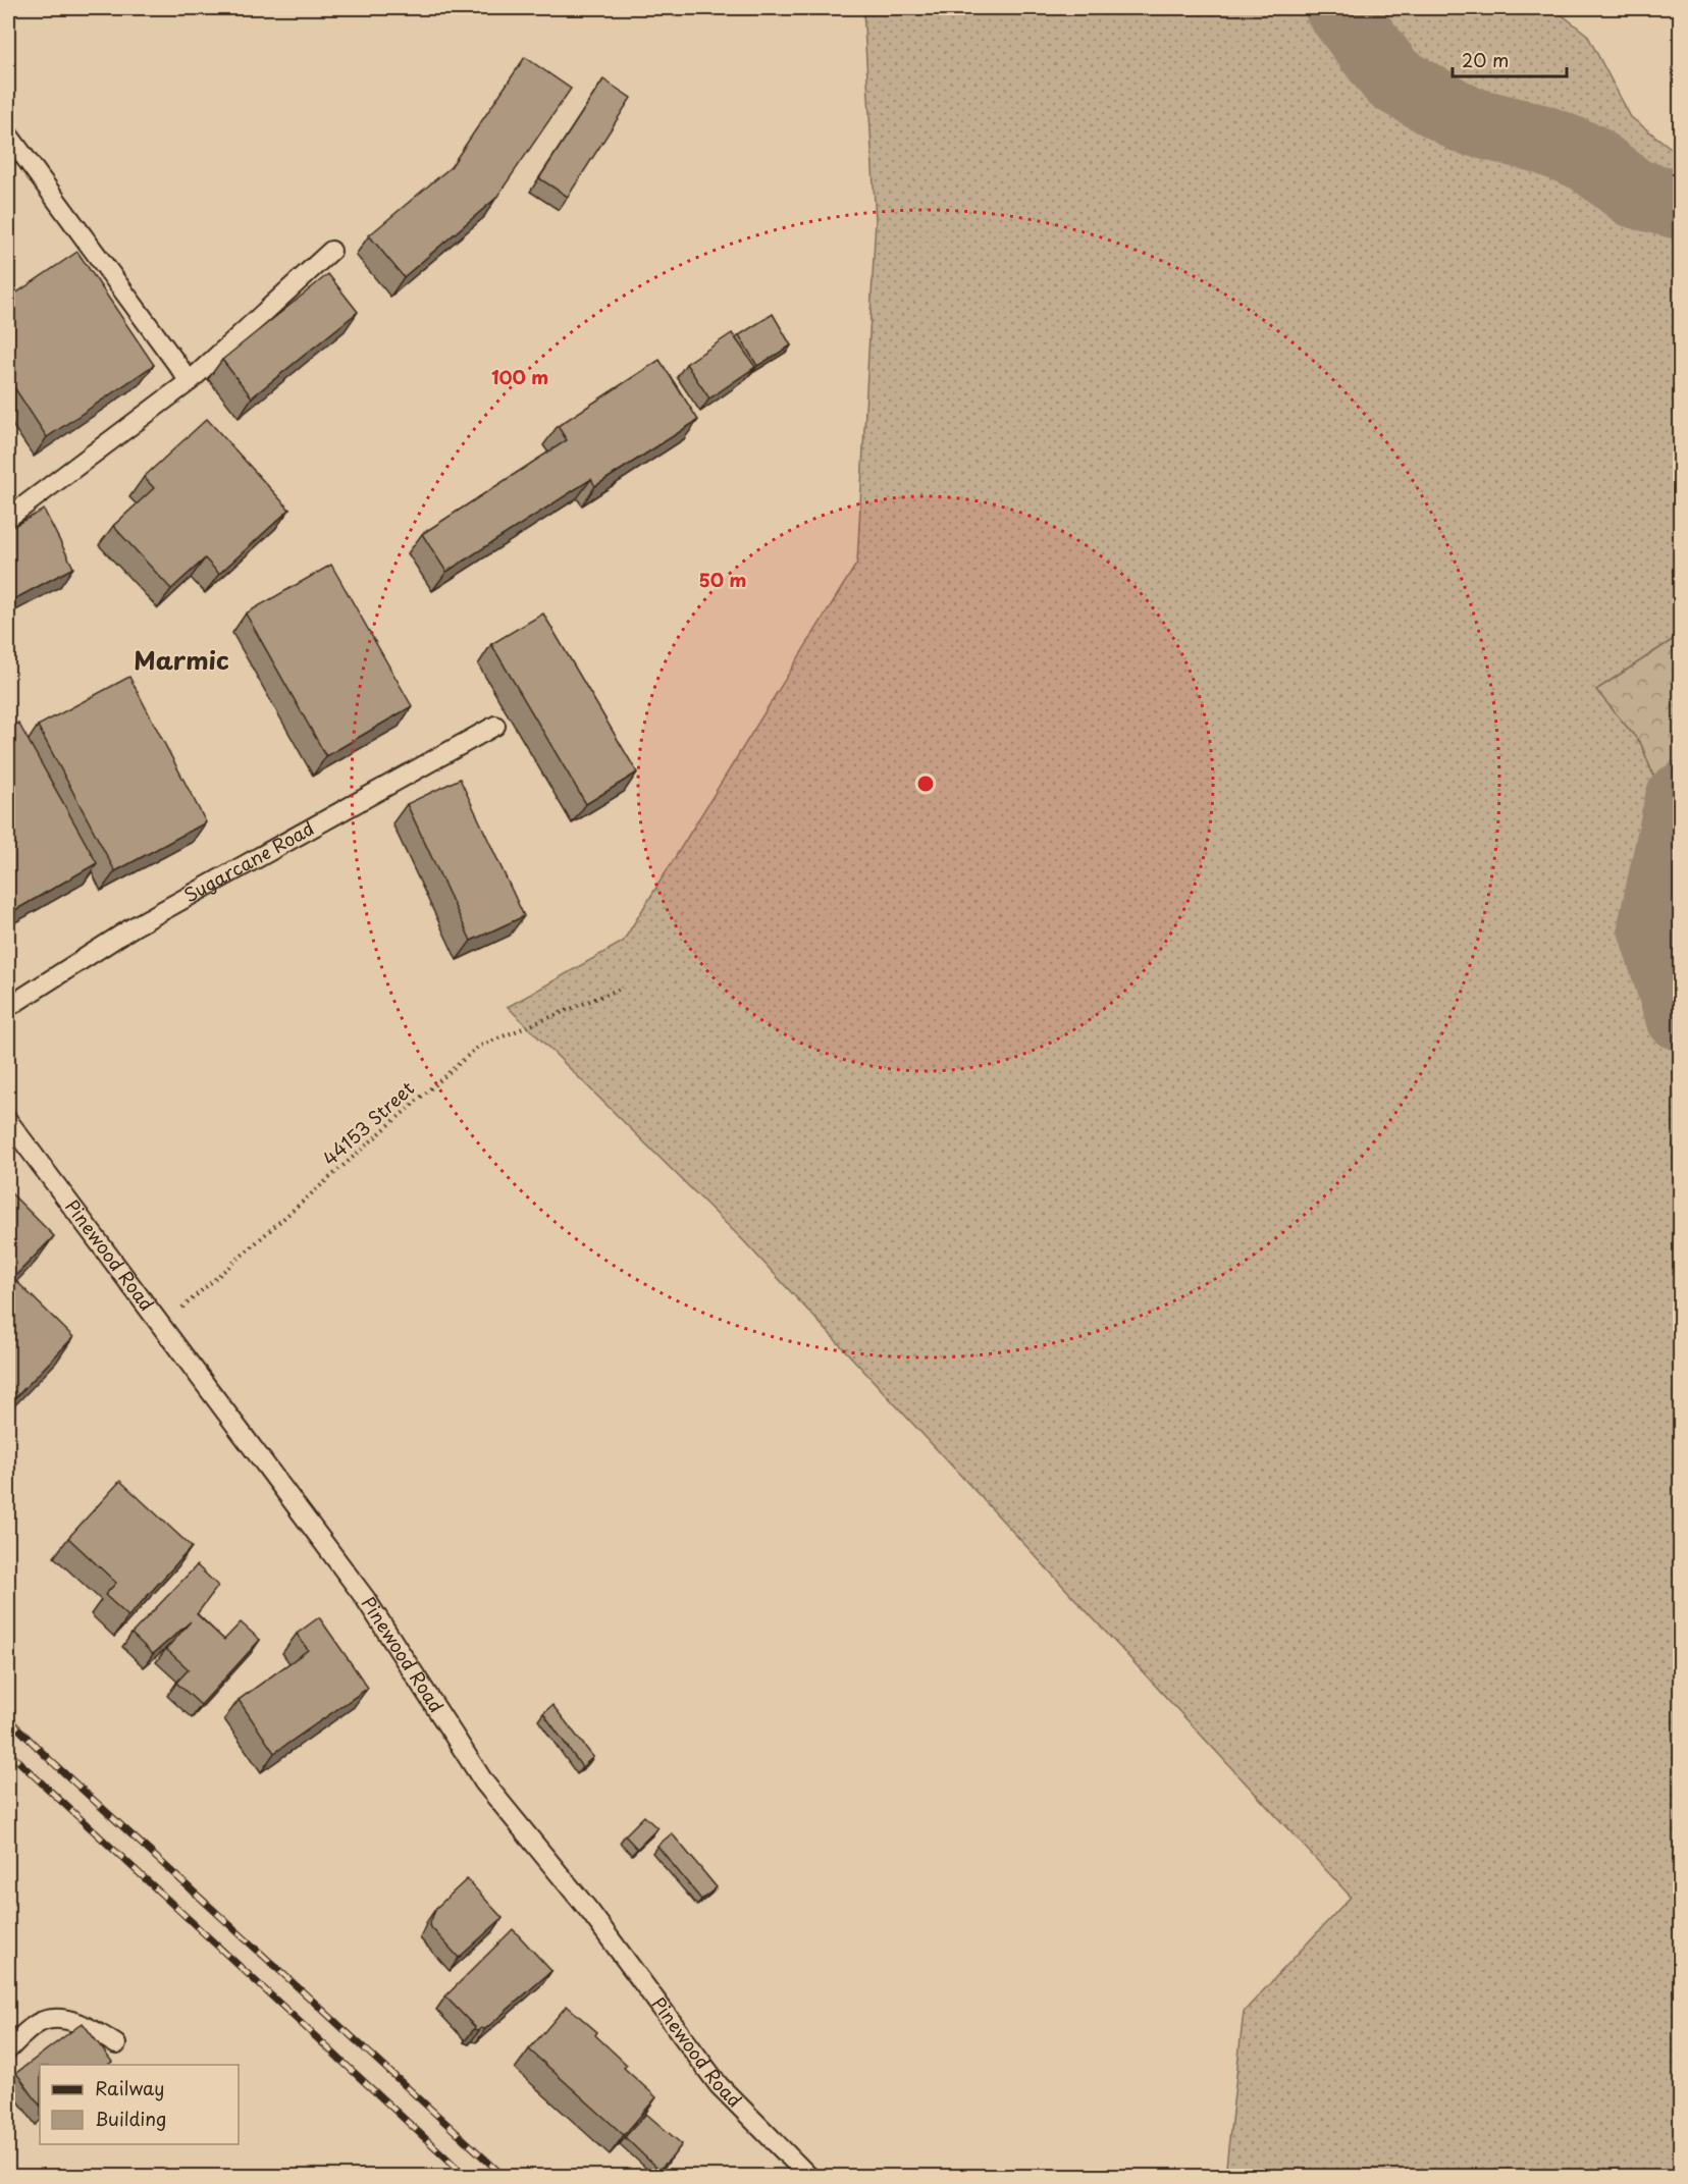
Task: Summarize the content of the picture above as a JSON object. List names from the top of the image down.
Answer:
{
  "streets": {
    "lane": ["Sugarcane Road", "Pinewood Road"],
    "path": ["44153 Street"]
  },
  "crossings": [
    ["44153 Street", "Pinewood Road"]
  ],
  "districts": ["Marmic"],
  "legend": ["Railway", "Building"],
  "scale_bar": "20 m",
  "rings": ["100 m", "50 m"]
}
